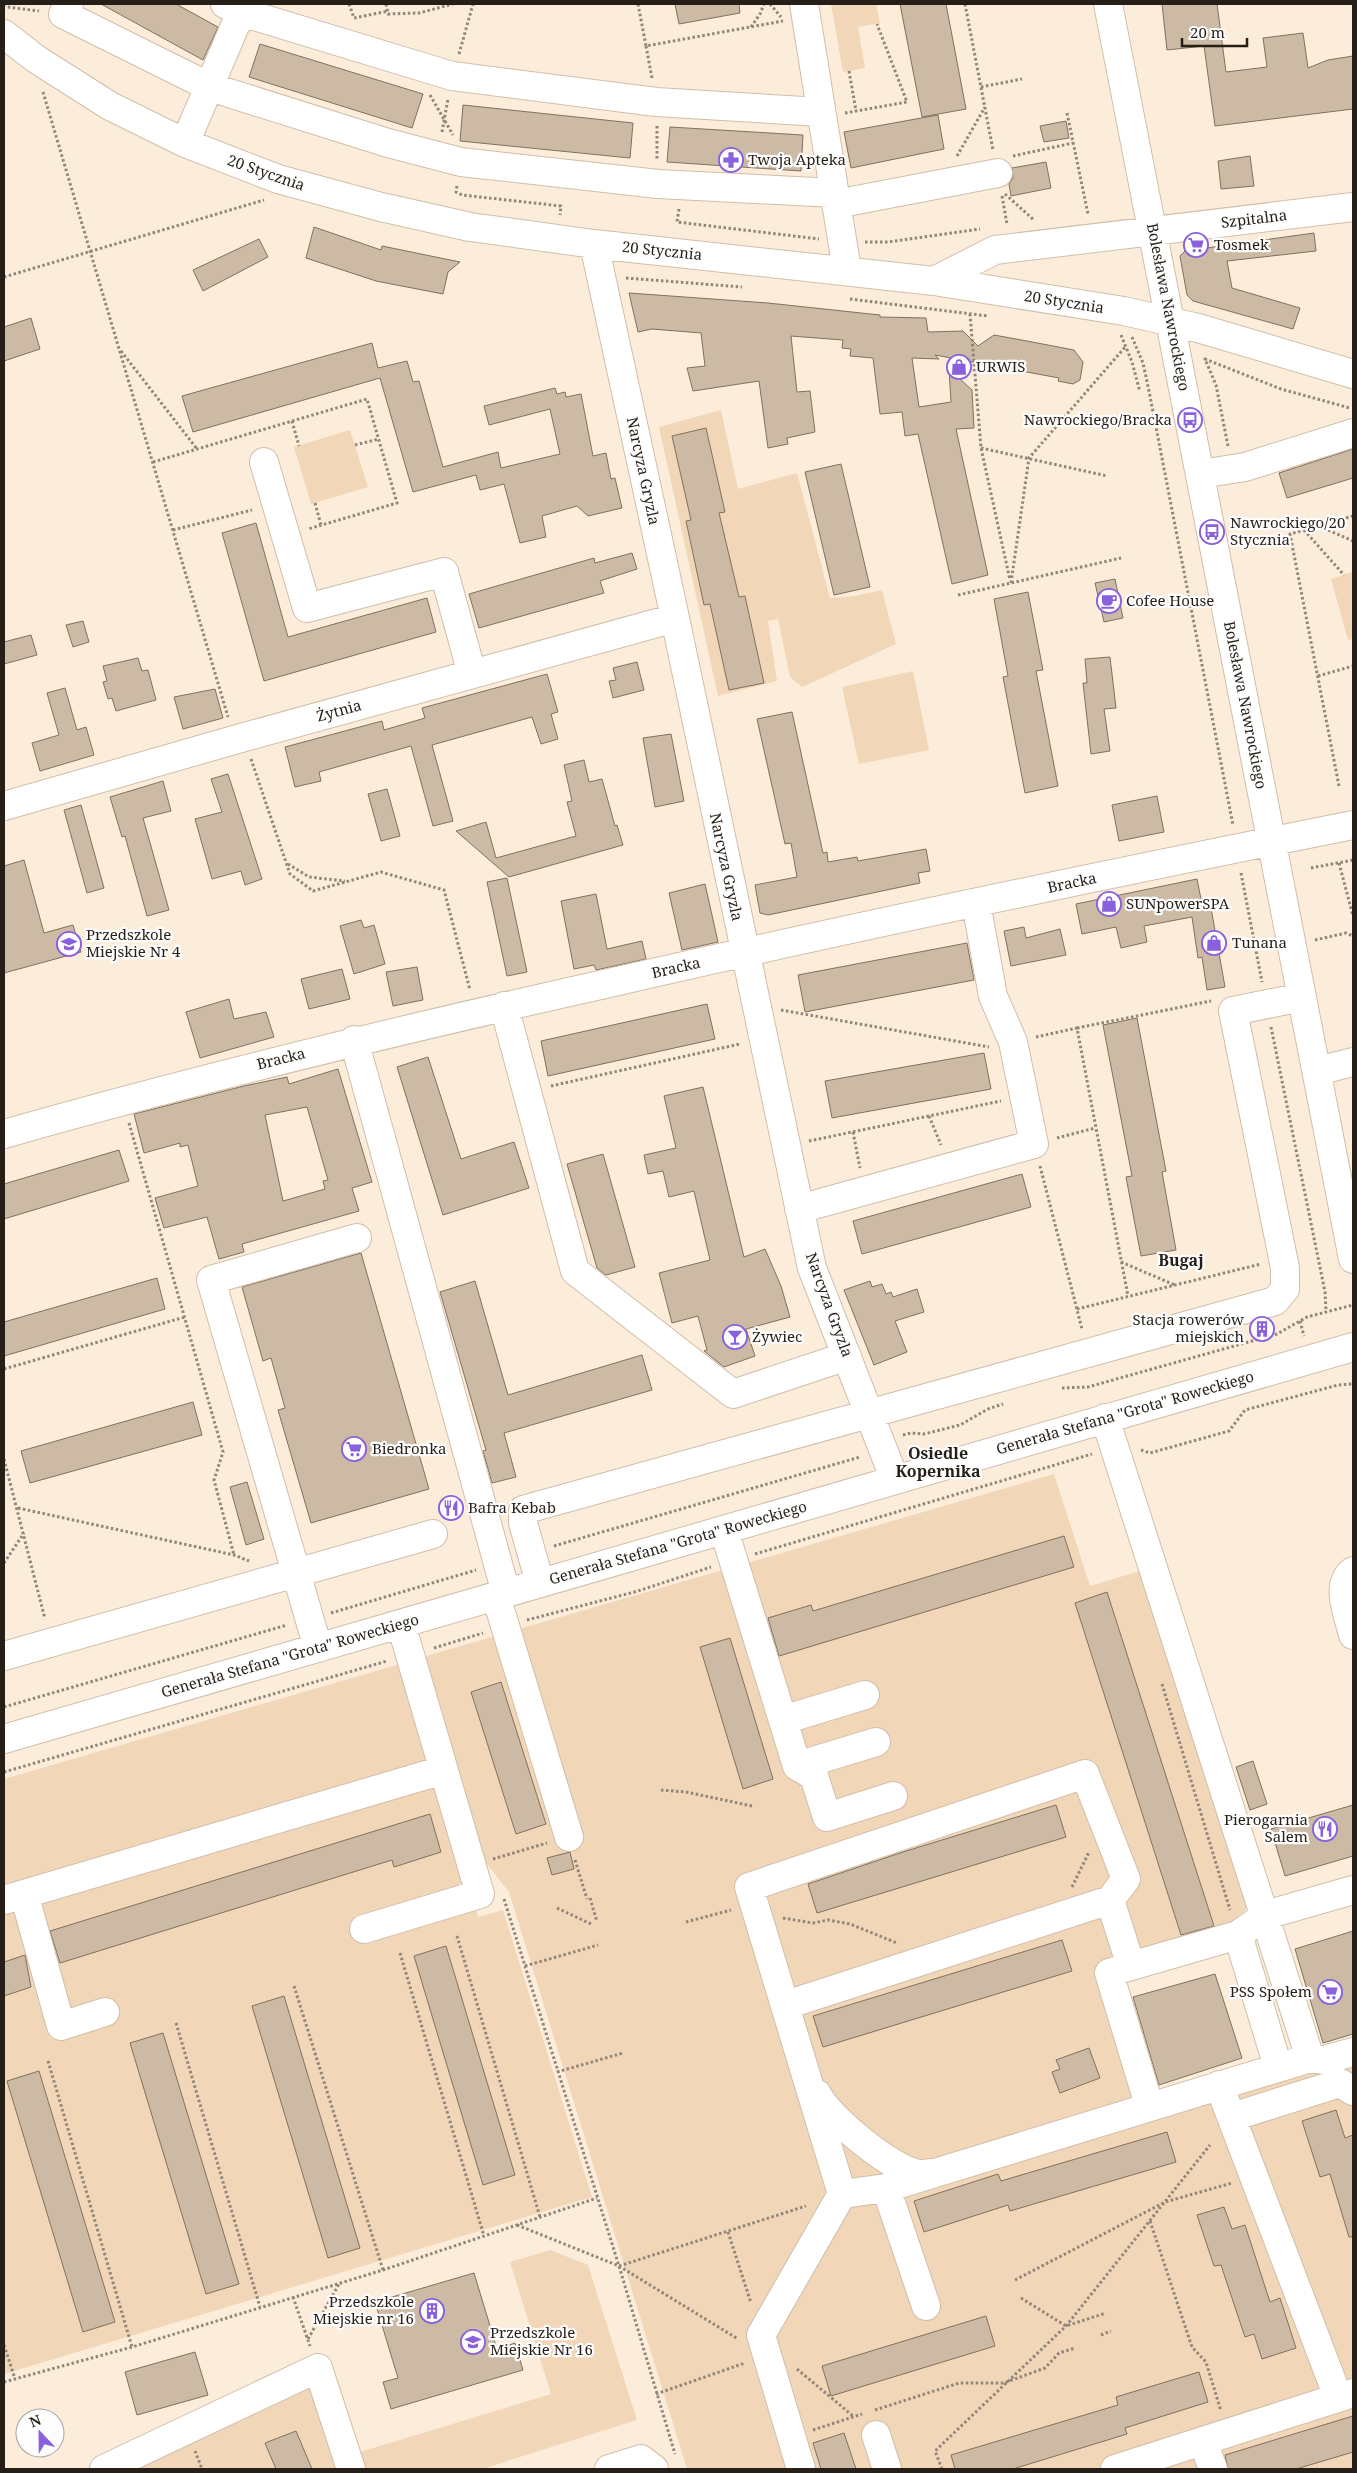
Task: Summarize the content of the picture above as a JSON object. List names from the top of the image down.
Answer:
{
  "streets": {
    "street": [
      "20 Stycznia",
      "Szpitalna",
      "Bolesława Nawrockiego",
      "Narcyza Gryzla",
      "Żytnia",
      "Bracka",
      "Generała Stefana \"Grota\" Roweckiego"
    ]
  },
  "crossings": [
    ["20 Stycznia", "Szpitalna"],
    ["20 Stycznia", "Bolesława Nawrockiego"],
    ["20 Stycznia", "Narcyza Gryzla"],
    ["Szpitalna", "Bolesława Nawrockiego"],
    ["Bolesława Nawrockiego", "Bracka"],
    ["Narcyza Gryzla", "Żytnia"],
    ["Narcyza Gryzla", "Bracka"],
    ["Narcyza Gryzla", "Generała Stefana \"Grota\" Roweckiego"]
  ],
  "districts": ["Bugaj", "Osiedle Kopernika"],
  "places": {
    "pharmacy": ["Twoja Apteka"],
    "supermarket": ["Tosmek", "Biedronka", "PSS Społem"],
    "shop": ["URWIS", "SUNpowerSPA", "Tunana"],
    "bus stop": ["Nawrockiego/Bracka", "Nawrockiego/20 Stycznia"],
    "cafe": ["Cofee House"],
    "school or university": ["Przedszkole Miejskie Nr 4", "Przedszkole Miejskie Nr 16"],
    "building": ["Stacja rowerów miejskich", "Przedszkole Miejskie nr 16"],
    "bar": ["Żywiec"],
    "restaurant": ["Bafra Kebab", "Pierogarnia Salem"]
  },
  "scale_bar": "20 m",
  "north": "top"
}
